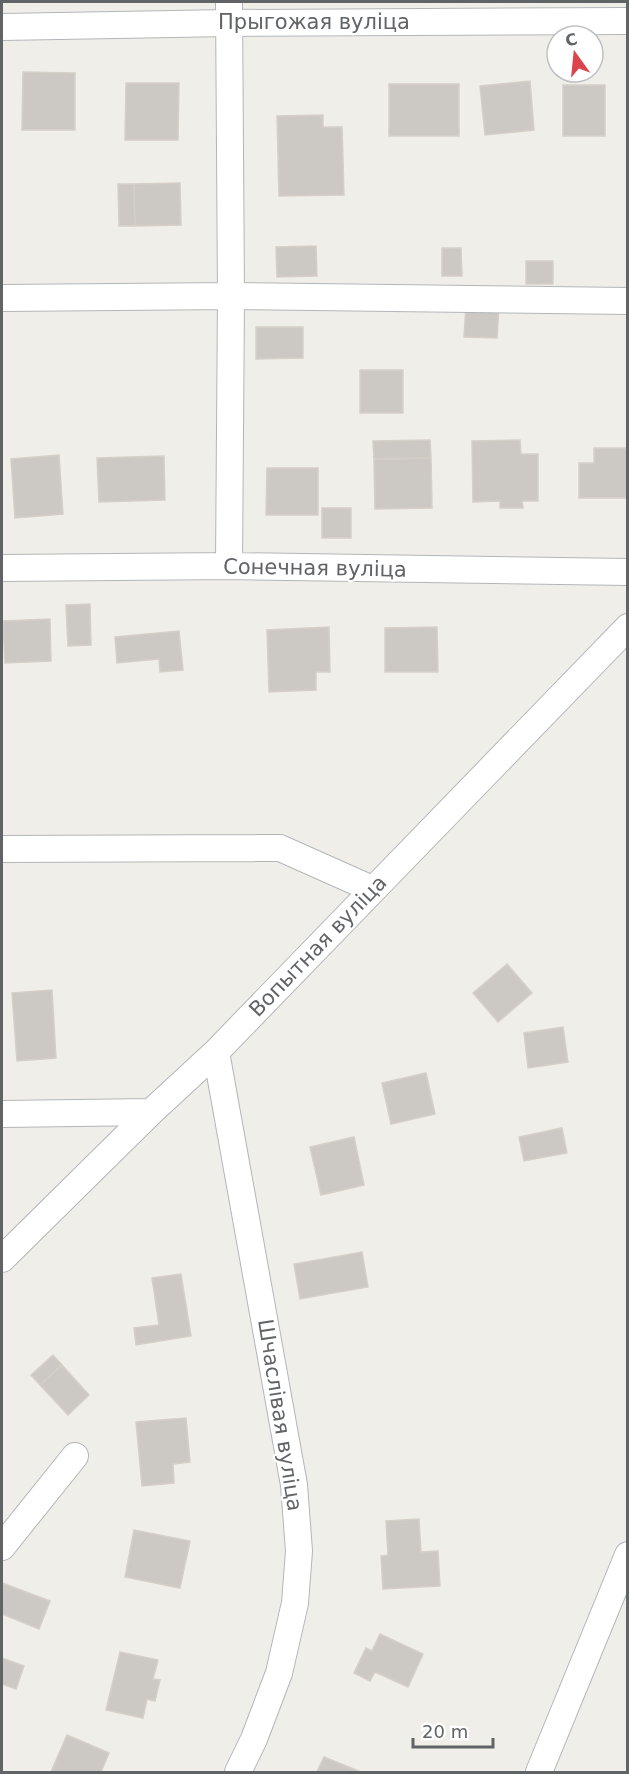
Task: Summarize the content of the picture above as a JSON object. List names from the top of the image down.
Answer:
{
  "streets": {
    "street": [
      "Прыгожая вуліца",
      "Сонечная вуліца",
      "Вопытная вуліца",
      "Шчаслівая вуліца"
    ]
  },
  "crossings": [
    ["Вопытная вуліца", "Шчаслівая вуліца"]
  ],
  "scale_bar": "20 m",
  "north": "top"
}
